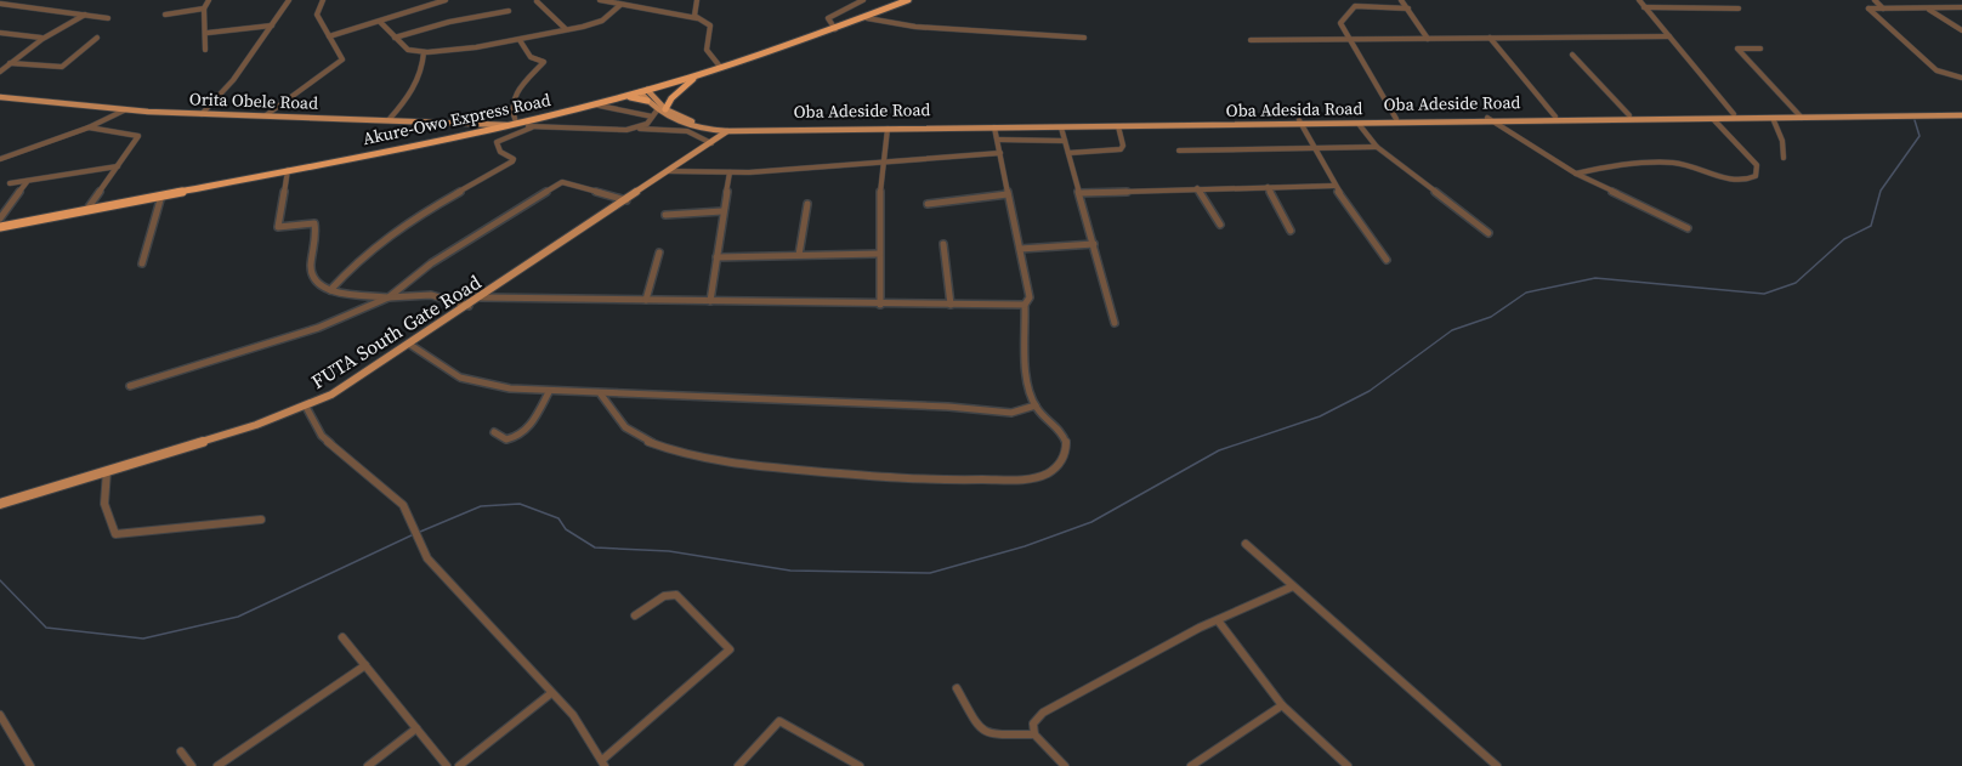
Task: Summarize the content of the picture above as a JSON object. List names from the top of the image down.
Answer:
{
  "streets": {
    "highway": ["Akure-Owo Express Road"],
    "main road": [
      "Orita Obele Road",
      "Oba Adeside Road",
      "Oba Adesida Road",
      "FUTA South Gate Road"
    ]
  },
  "crossings": [
    ["Orita Obele Road", "Akure-Owo Express Road"],
    ["Oba Adeside Road", "Oba Adesida Road"],
    ["Oba Adeside Road", "FUTA South Gate Road"],
    ["Oba Adesida Road", "Akure-Owo Express Road"],
    ["Oba Adesida Road", "FUTA South Gate Road"]
  ]
}
